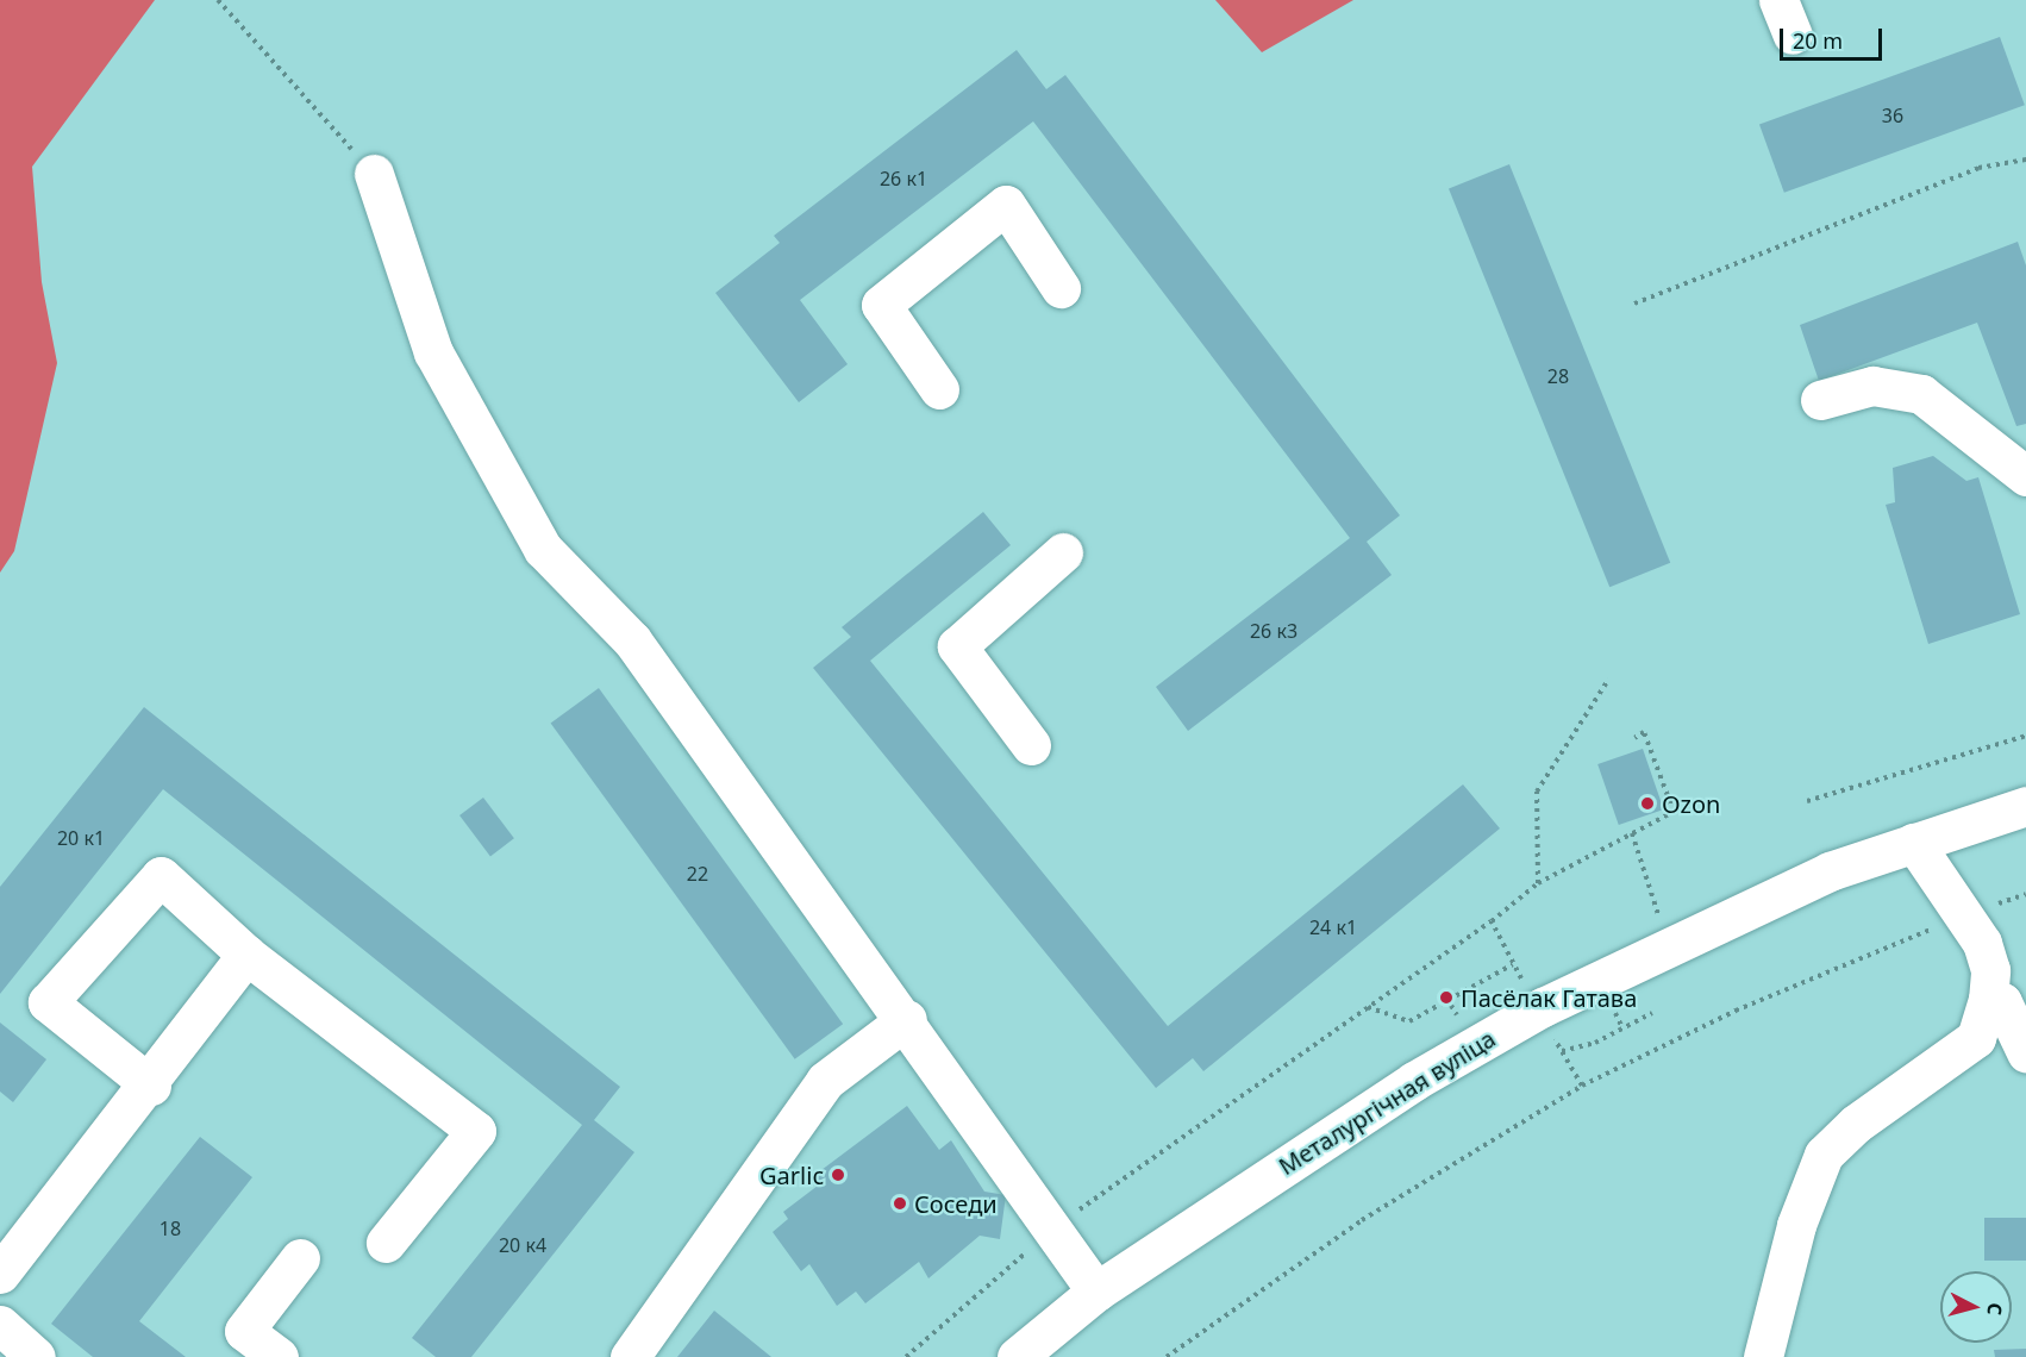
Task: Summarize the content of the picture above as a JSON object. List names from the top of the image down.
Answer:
{
  "streets": {
    "street": ["Металургічная вуліца"]
  },
  "places": [
    "Ozon",
    "Пасёлак Гатава",
    "Garlic",
    "Соседи"
  ],
  "house_numbers": [
    "36",
    "26 к1",
    "28",
    "26 к3",
    "20 к1",
    "22",
    "24 к1",
    "18",
    "20 к4"
  ],
  "scale_bar": "20 m",
  "north": "right"
}
